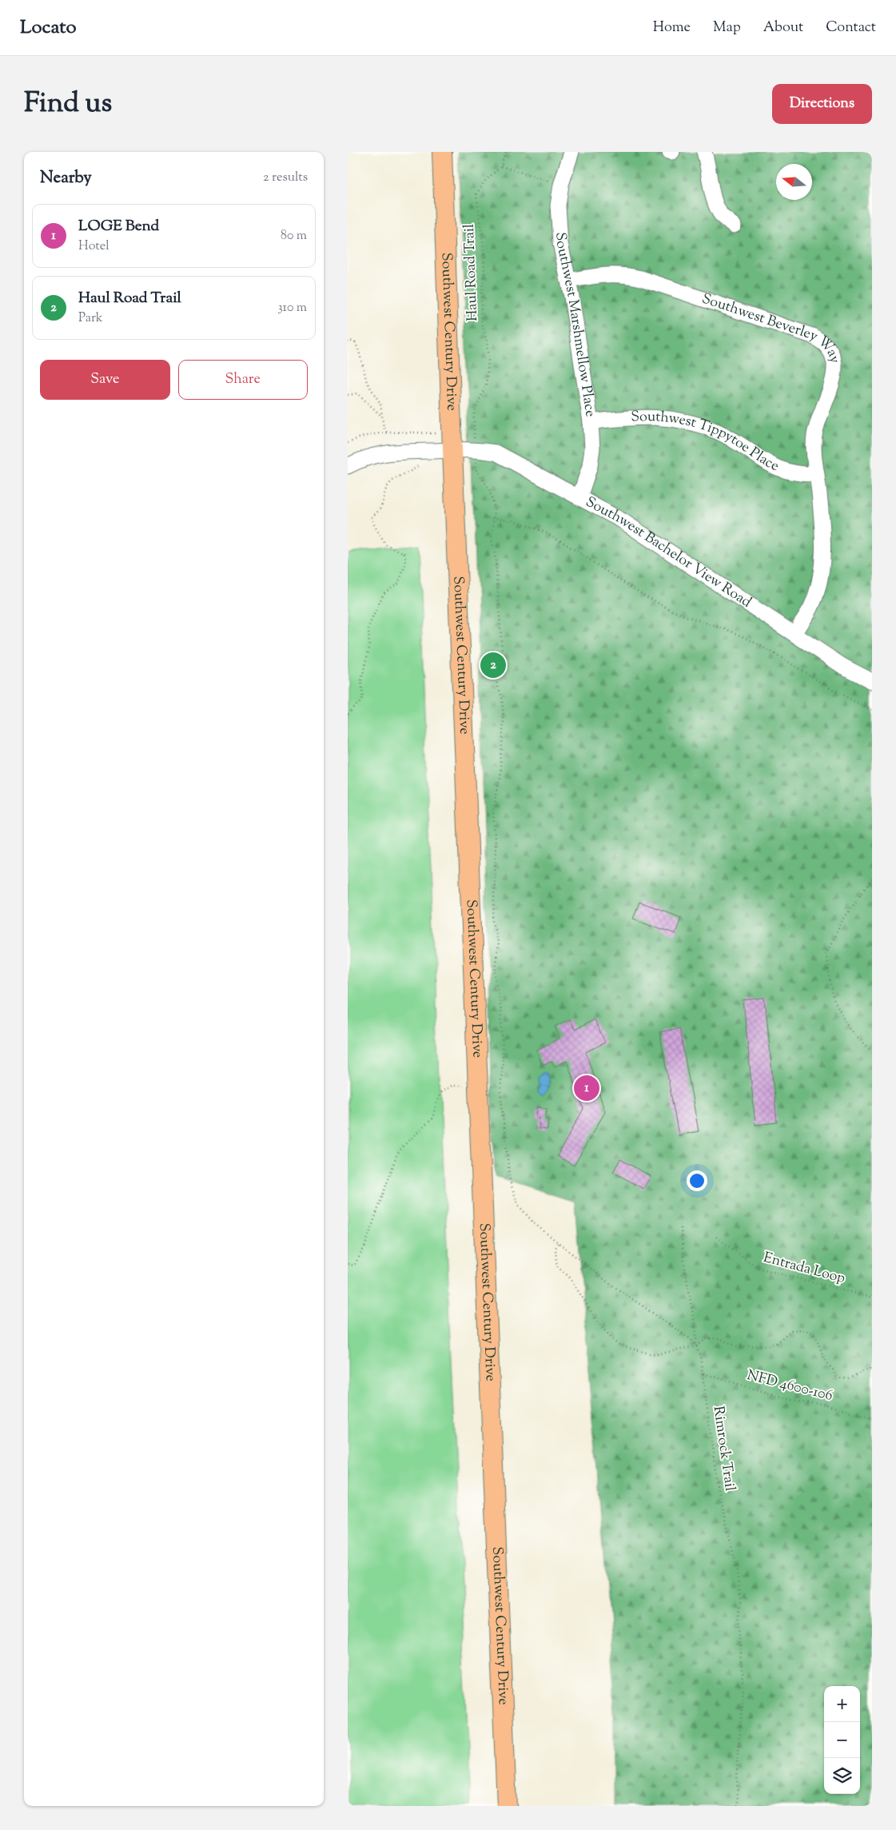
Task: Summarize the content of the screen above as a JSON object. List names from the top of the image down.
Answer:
{
  "streets": {
    "main road": ["Southwest Century Drive"],
    "street": [
      "Southwest Marshmellow Place",
      "Southwest Beverley Way",
      "Southwest Tippytoe Place",
      "Southwest Bachelor View Road"
    ],
    "path": [
      "Haul Road Trail",
      "Entrada Loop",
      "NFD 4600-106",
      "Rimrock Trail"
    ]
  },
  "crossings": [
    ["Haul Road Trail", "Southwest Bachelor View Road"],
    ["Southwest Marshmellow Place", "Southwest Beverley Way"],
    ["Southwest Marshmellow Place", "Southwest Tippytoe Place"],
    ["Southwest Marshmellow Place", "Southwest Bachelor View Road"],
    ["Southwest Century Drive", "Southwest Bachelor View Road"],
    ["Southwest Beverley Way", "Southwest Tippytoe Place"],
    ["Southwest Beverley Way", "Southwest Bachelor View Road"],
    ["NFD 4600-106", "Rimrock Trail"]
  ],
  "north": "left",
  "page": {
    "header": "Locato",
    "nav": [
      "Home",
      "Map",
      "About",
      "Contact"
    ],
    "title": "Find us",
    "buttons": [
      "Directions",
      ["Save", "Share"]
    ],
    "heading": ["Nearby", "2 results"],
    "list": [
      {
        "mark": "1",
        "name": "LOGE Bend",
        "note": "Hotel",
        "value": "80 m"
      },
      {
        "mark": "2",
        "name": "Haul Road Trail",
        "note": "Park",
        "value": "310 m"
      }
    ],
    "pins": ["2", "1"],
    "map_buttons": ["+", "−"]
  }
}
